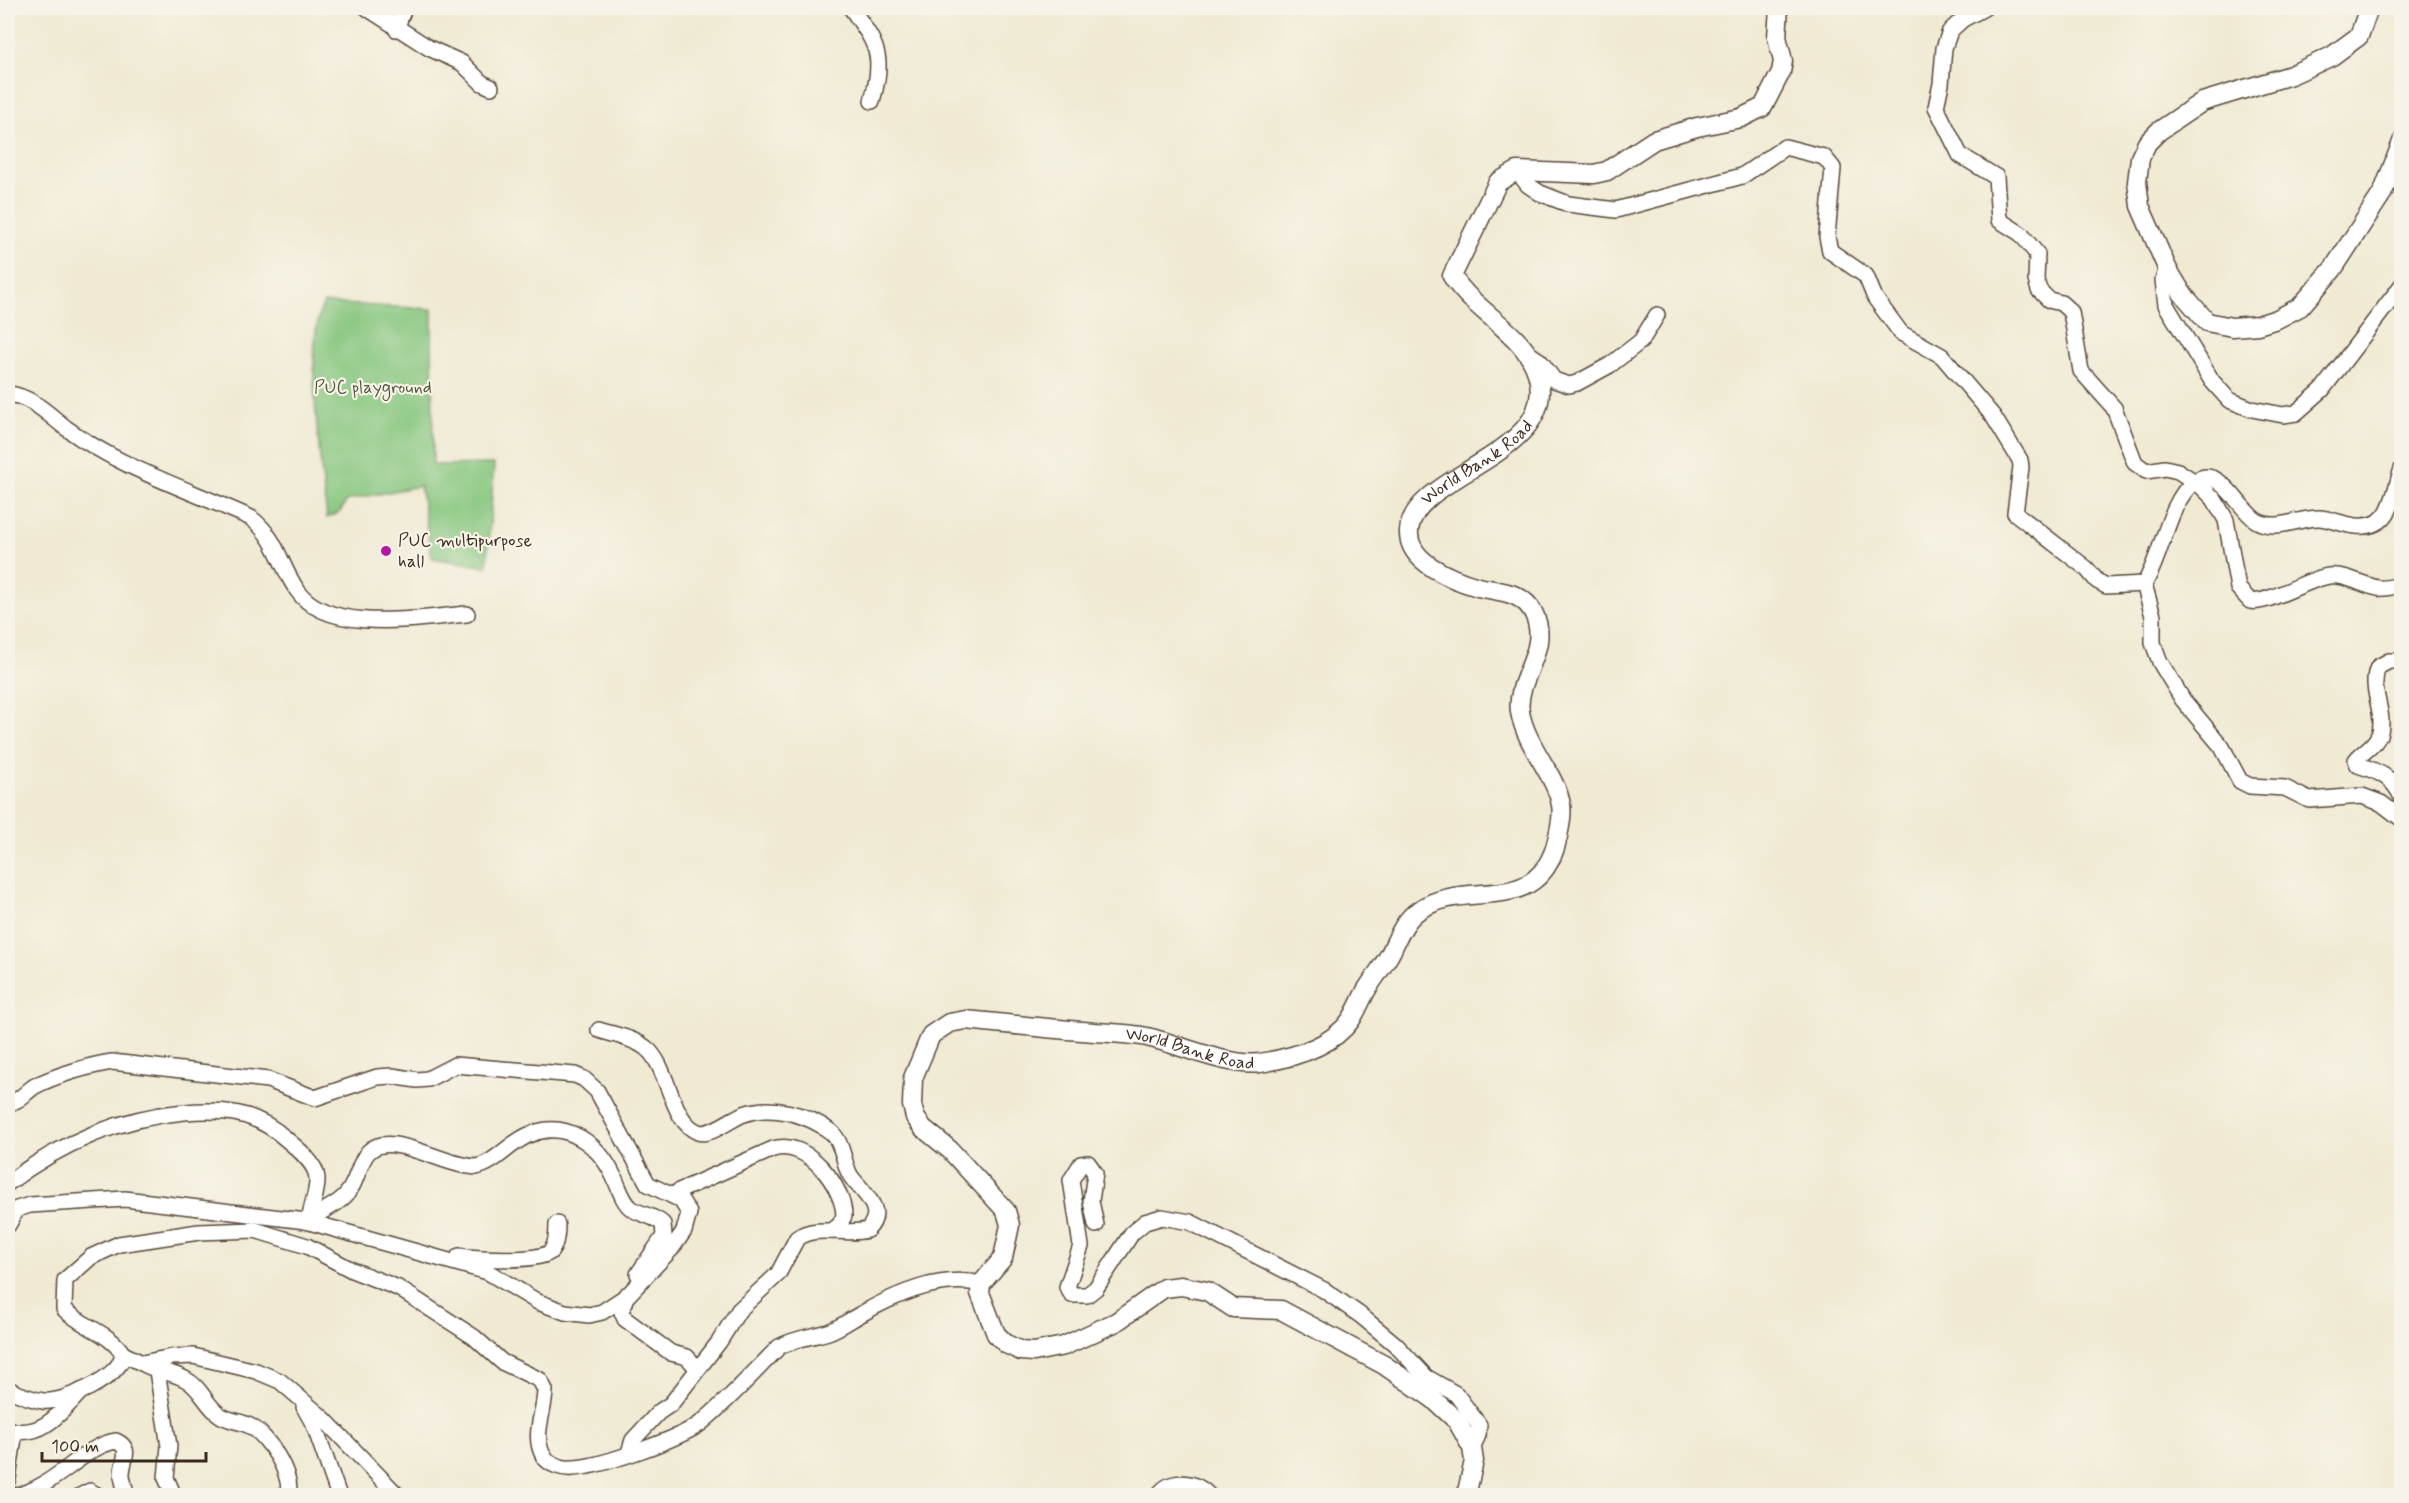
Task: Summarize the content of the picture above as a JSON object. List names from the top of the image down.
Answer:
{
  "streets": {
    "main road": ["World Bank Road"]
  },
  "parks": ["PUC playground"],
  "places": ["PUC multipurpose hall"],
  "scale_bar": "100 m"
}
